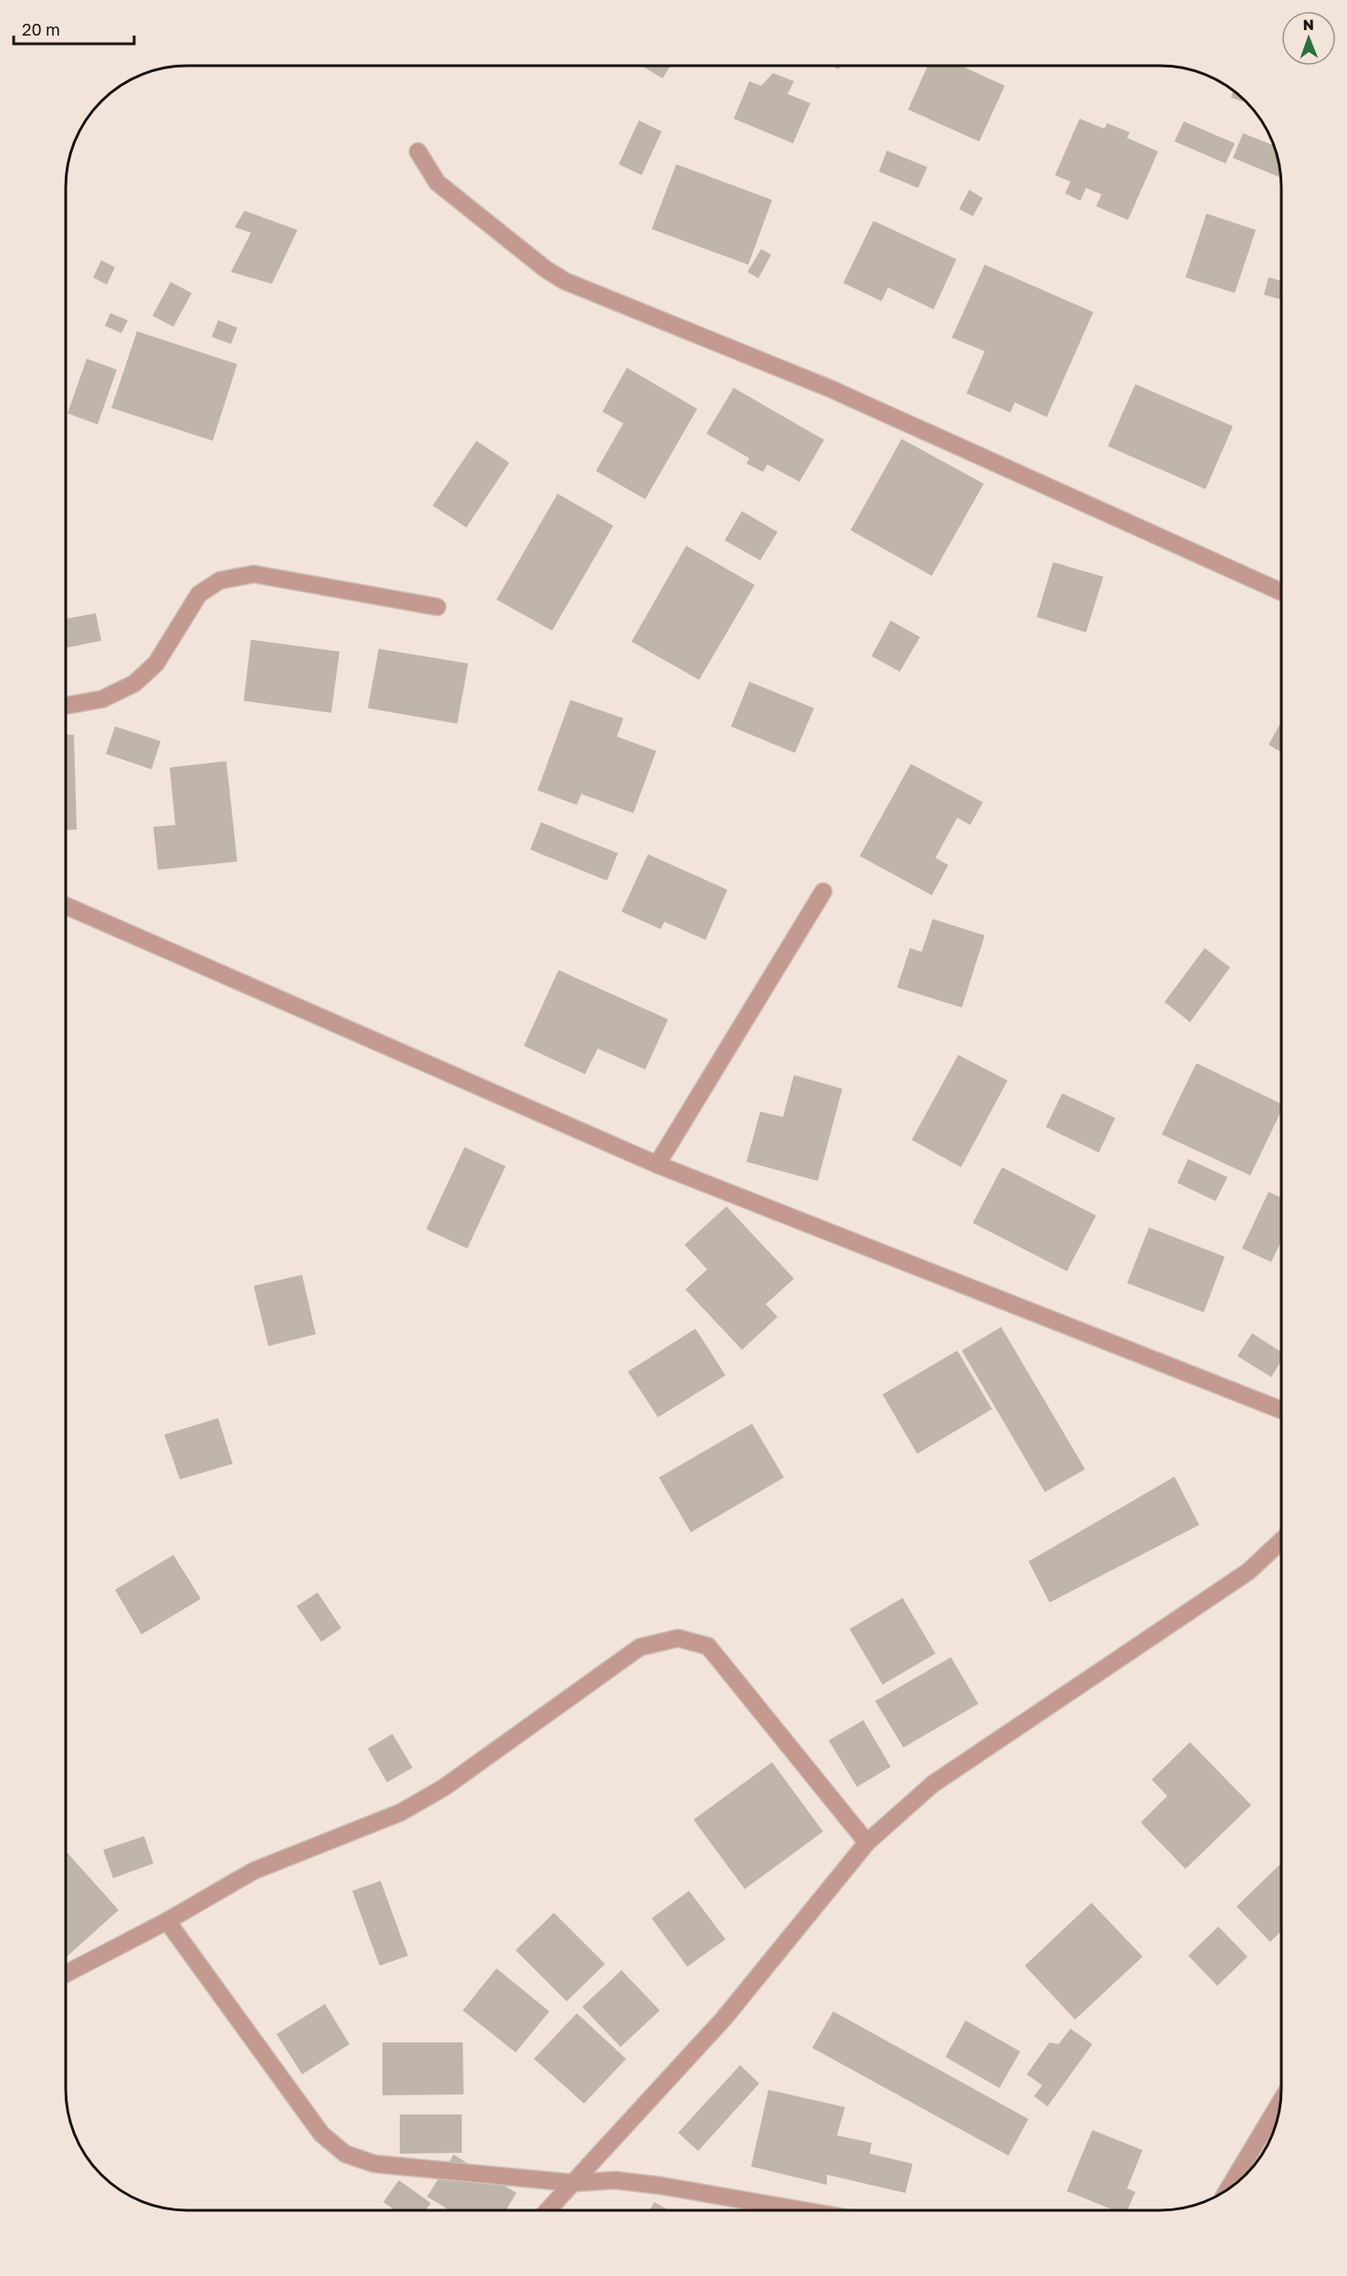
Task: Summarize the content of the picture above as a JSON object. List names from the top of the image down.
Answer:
{
  "scale_bar": "20 m",
  "north": "top"
}
